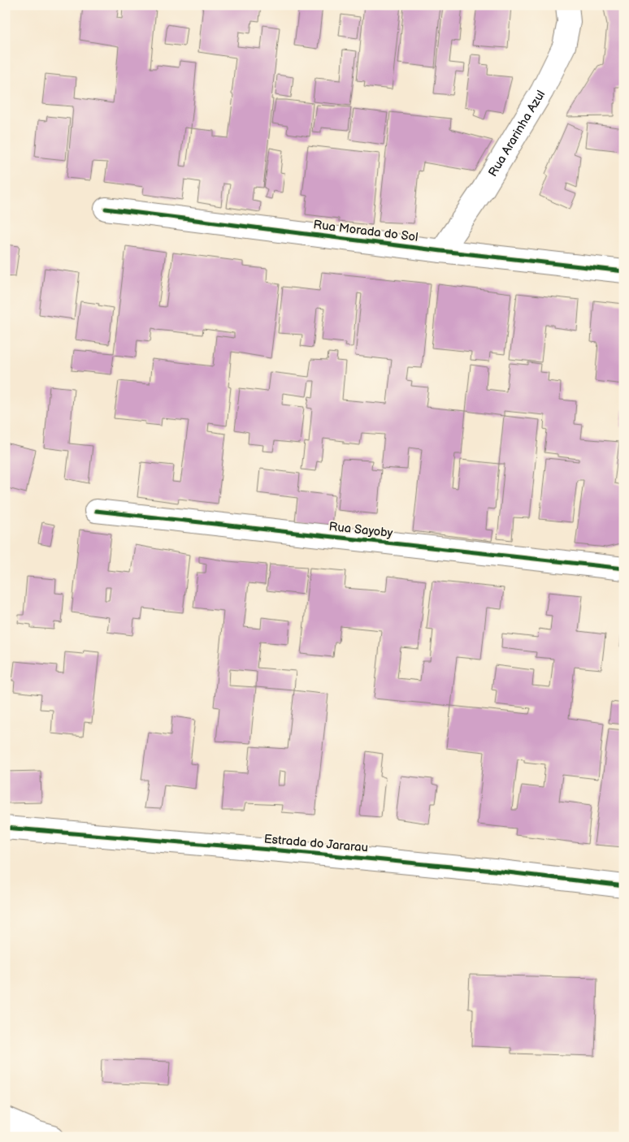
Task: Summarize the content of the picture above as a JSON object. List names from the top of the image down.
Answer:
{
  "streets": {
    "street": [
      "Rua Ararinha Azul",
      "Rua Morada do Sol",
      "Rua Sayoby",
      "Estrada do Jararau"
    ]
  },
  "crossings": [
    ["Rua Ararinha Azul", "Rua Morada do Sol"]
  ]
}
